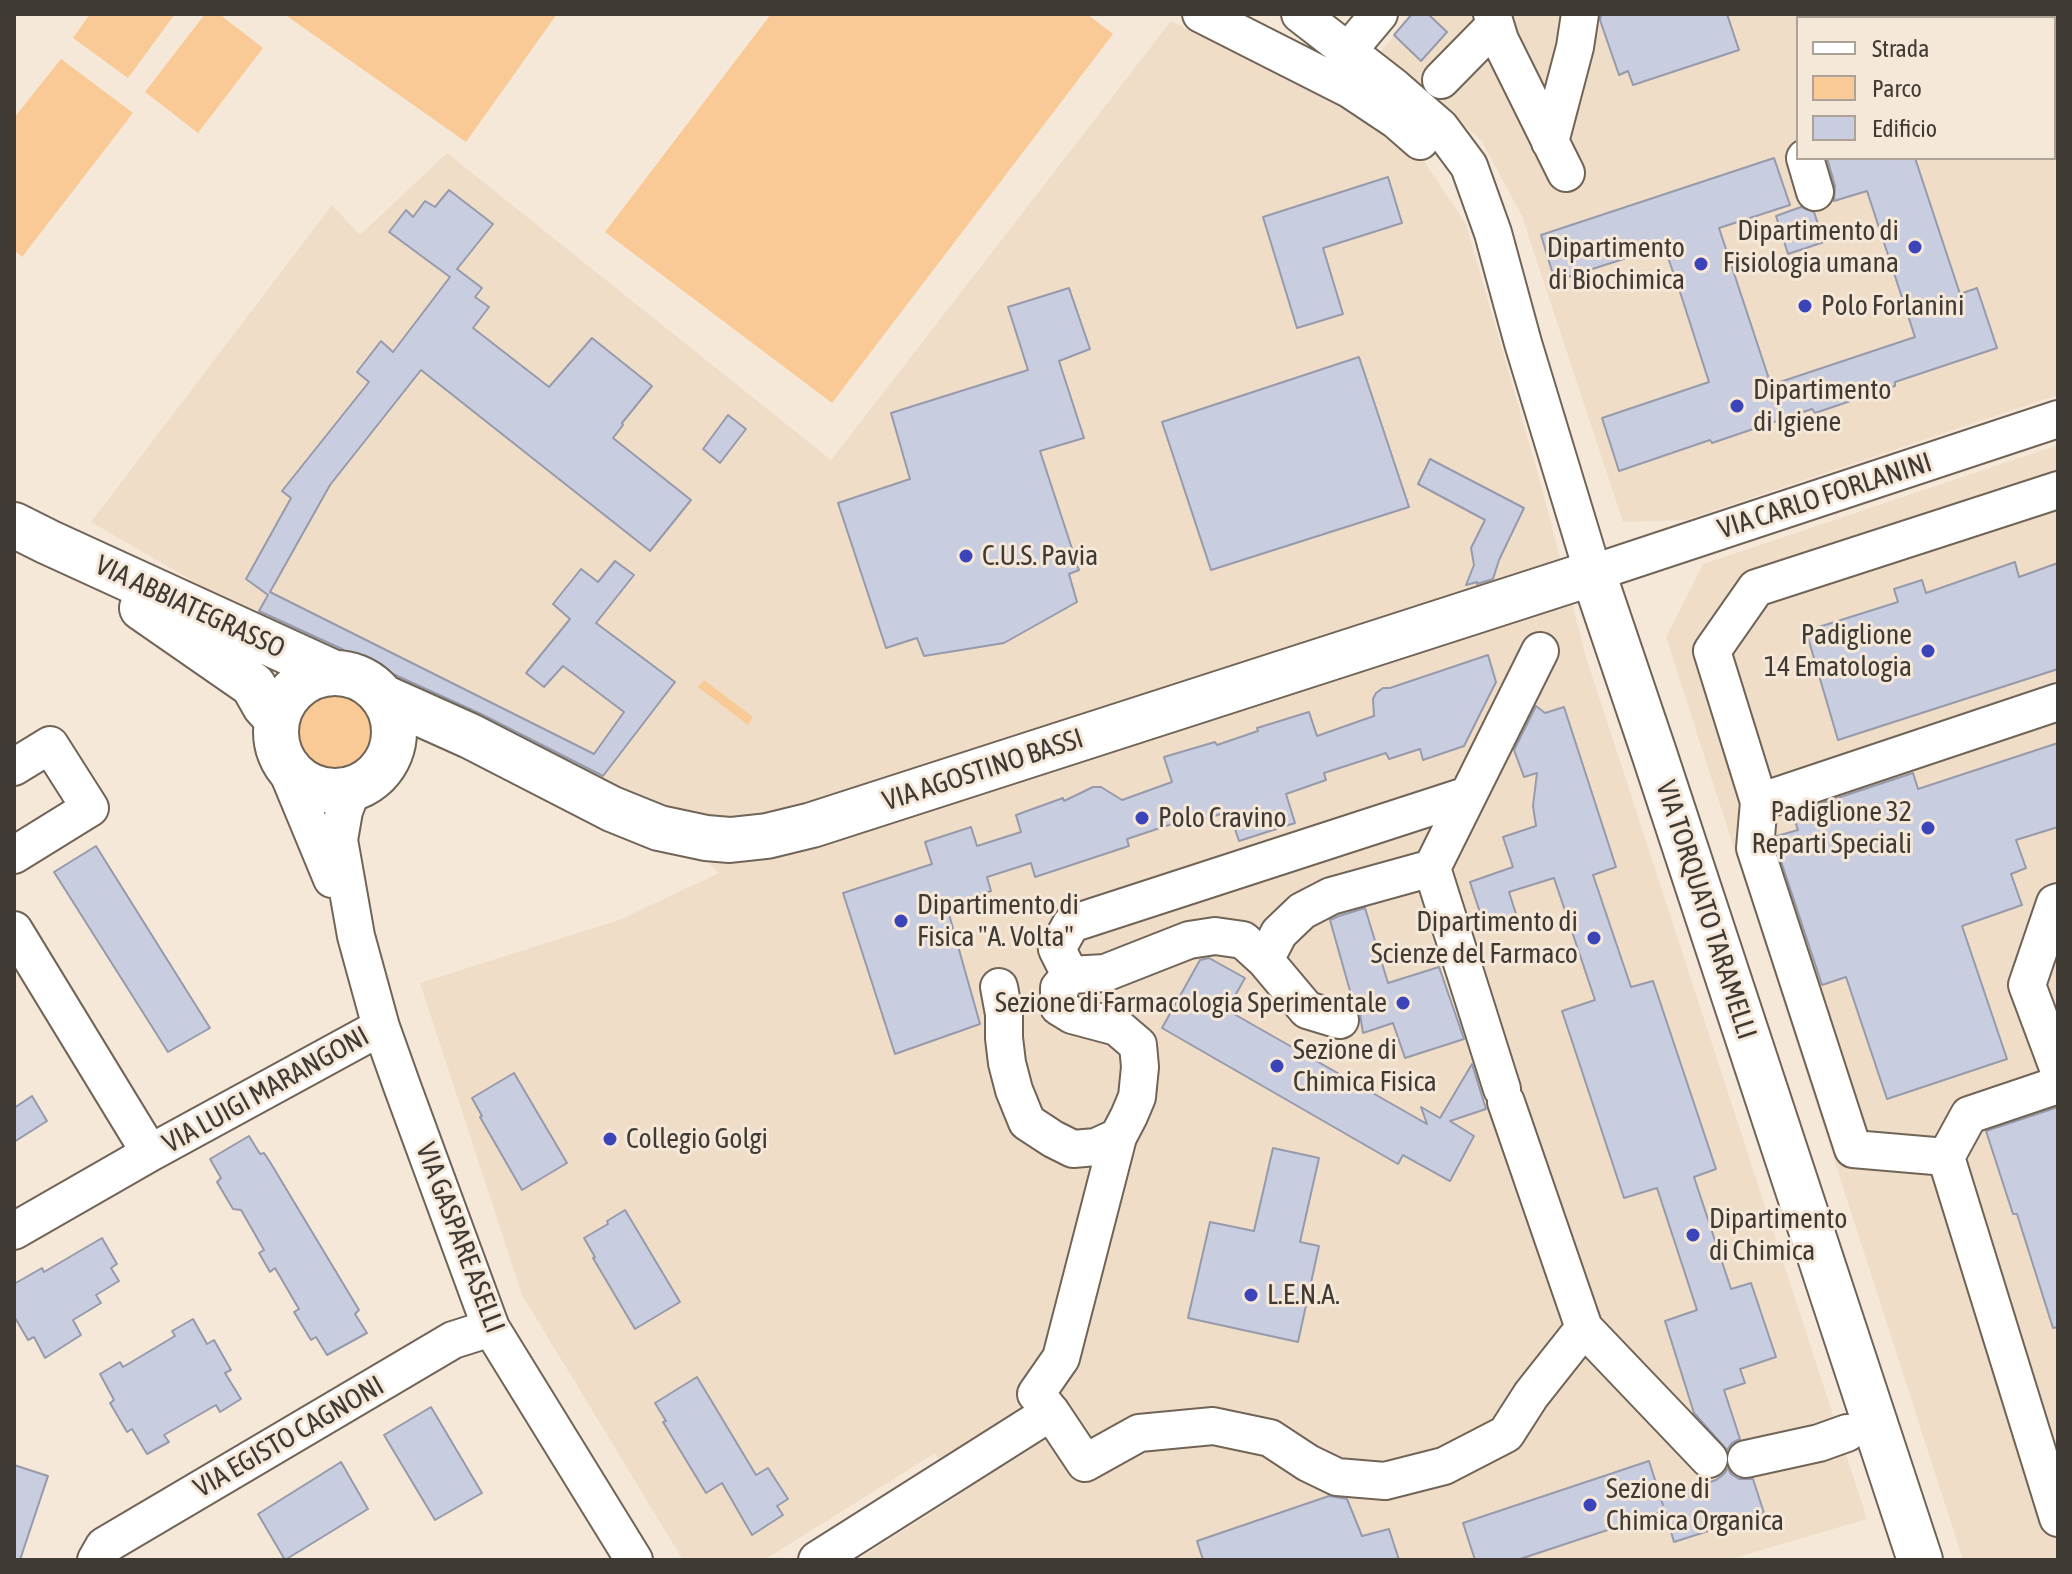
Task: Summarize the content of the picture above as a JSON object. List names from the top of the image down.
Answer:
{
  "streets": {
    "main road": ["VIA ABBIATEGRASSO", "VIA AGOSTINO BASSI", "VIA TORQUATO TARAMELLI"],
    "street": [
      "VIA CARLO FORLANINI",
      "VIA LUIGI MARANGONI",
      "VIA GASPARE ASELLI",
      "VIA EGISTO CAGNONI"
    ]
  },
  "crossings": [
    ["VIA CARLO FORLANINI", "VIA AGOSTINO BASSI"],
    ["VIA CARLO FORLANINI", "VIA TORQUATO TARAMELLI"],
    ["VIA ABBIATEGRASSO", "VIA AGOSTINO BASSI"],
    ["VIA ABBIATEGRASSO", "VIA GASPARE ASELLI"],
    ["VIA AGOSTINO BASSI", "VIA TORQUATO TARAMELLI"],
    ["VIA AGOSTINO BASSI", "VIA GASPARE ASELLI"],
    ["VIA LUIGI MARANGONI", "VIA GASPARE ASELLI"],
    ["VIA GASPARE ASELLI", "VIA EGISTO CAGNONI"]
  ],
  "places": [
    "Dipartimento di Fisiologia umana",
    "Dipartimento di Biochimica",
    "Polo Forlanini",
    "Dipartimento di Igiene",
    "C.U.S. Pavia",
    "Padiglione 14 Ematologia",
    "Polo Cravino",
    "Padiglione 32 Reparti Speciali",
    "Dipartimento di Fisica \"A. Volta\"",
    "Dipartimento di Scienze del Farmaco",
    "Sezione di Farmacologia Sperimentale",
    "Sezione di Chimica Fisica",
    "Collegio Golgi",
    "Dipartimento di Chimica",
    "L.E.N.A.",
    "Sezione di Chimica Organica"
  ],
  "legend": ["Strada", "Parco", "Edificio"]
}
